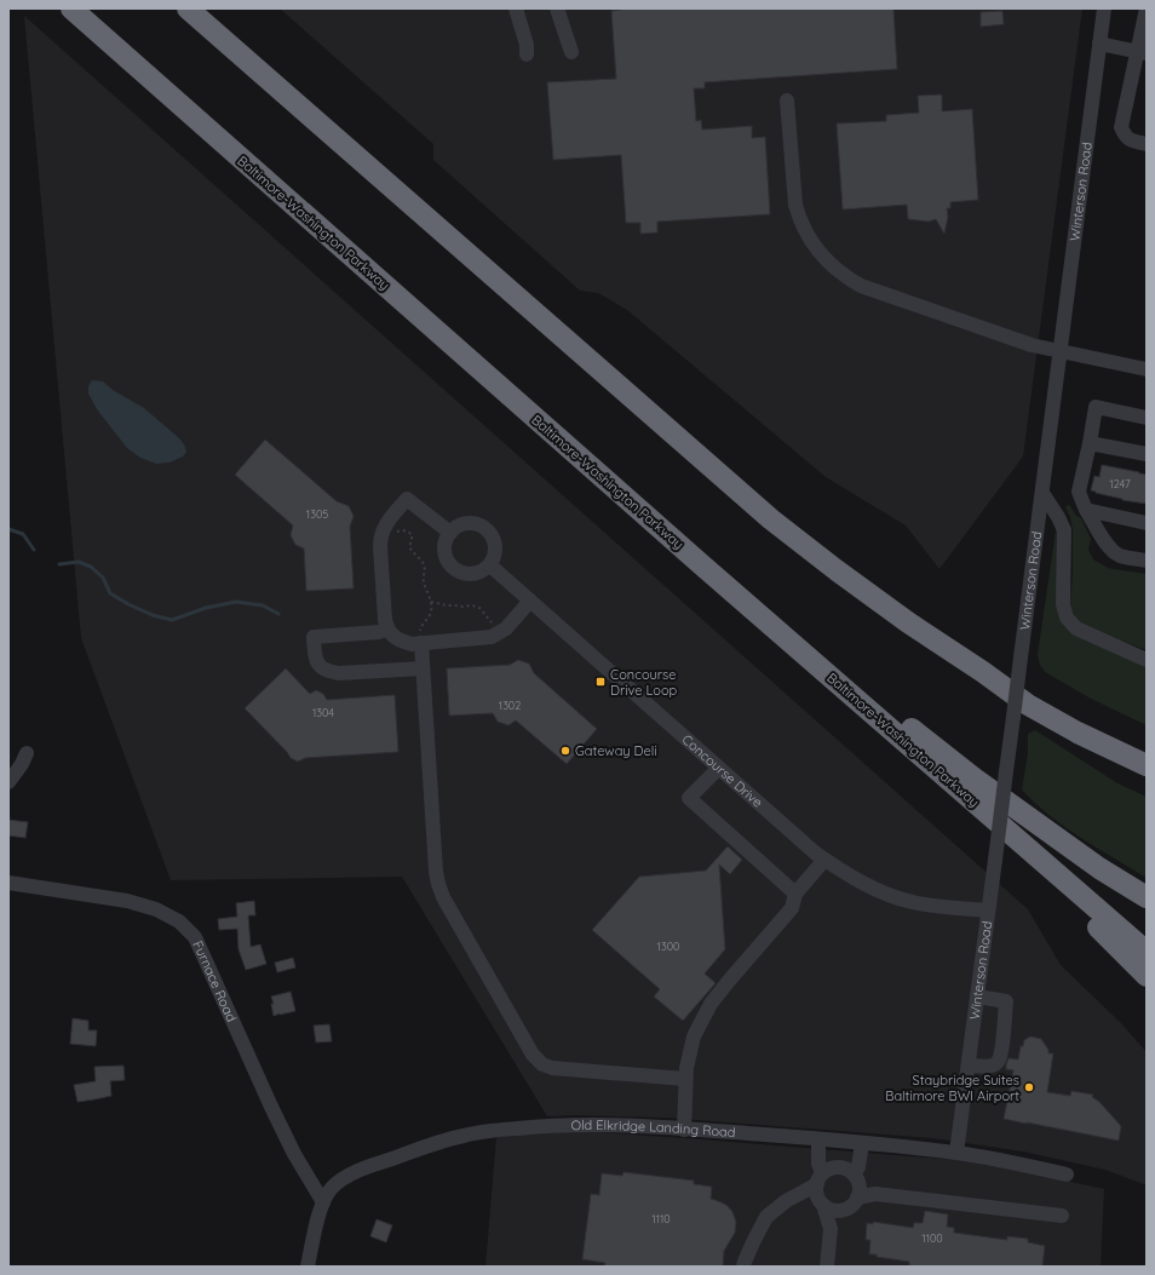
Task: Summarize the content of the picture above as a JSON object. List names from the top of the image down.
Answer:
{
  "streets": {
    "highway": ["Baltimore-Washington Parkway"],
    "street": [
      "Winterson Road",
      "Concourse Drive",
      "Furnace Road",
      "Old Elkridge Landing Road"
    ]
  },
  "crossings": [
    ["Winterson Road", "Concourse Drive"],
    ["Winterson Road", "Old Elkridge Landing Road"],
    ["Furnace Road", "Old Elkridge Landing Road"]
  ],
  "places": {
    "transit": ["Concourse Drive Loop"],
    "other": ["Gateway Deli", "Staybridge Suites Baltimore BWI Airport"]
  },
  "house_numbers": [
    "1247",
    "1305",
    "1302",
    "1304",
    "1300",
    "1110",
    "1100"
  ]
}
